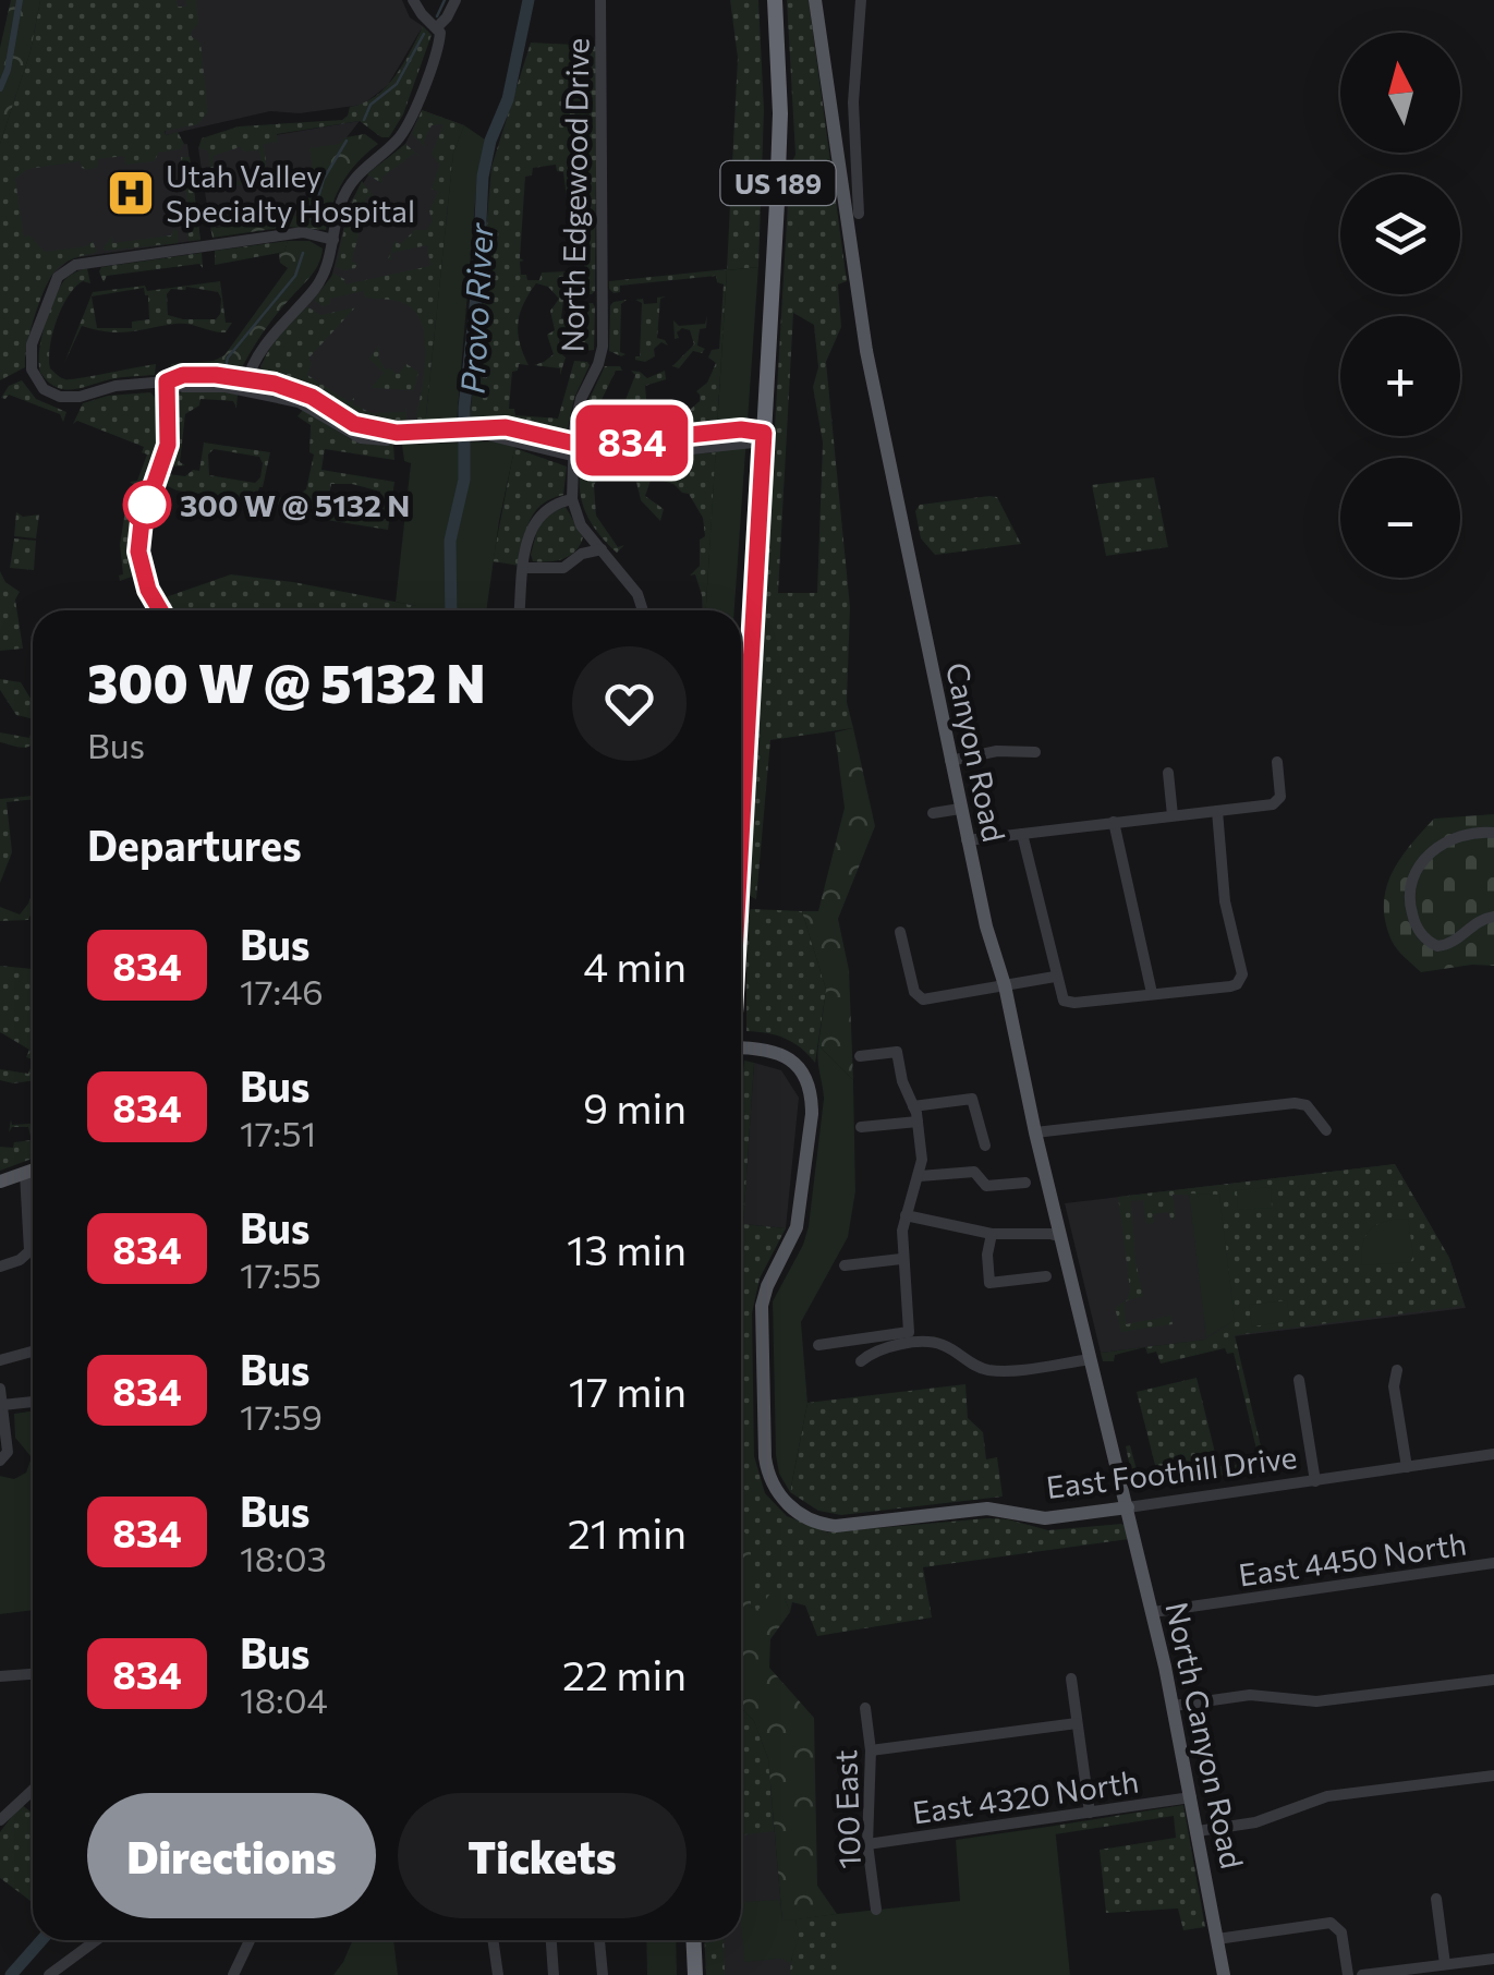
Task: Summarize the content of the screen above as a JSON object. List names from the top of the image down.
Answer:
{
  "streets": {
    "highway": ["US 189"],
    "main road": ["Canyon Road", "East Foothill Drive", "North Canyon Road"],
    "street": [
      "North Edgewood Drive",
      "East 4450 North",
      "East 4320 North",
      "100 East"
    ]
  },
  "crossings": [
    ["Canyon Road", "East Foothill Drive"],
    ["Canyon Road", "North Canyon Road"],
    ["East Foothill Drive", "North Canyon Road"],
    ["East 4450 North", "North Canyon Road"],
    ["North Canyon Road", "East 4320 North"],
    ["East 4320 North", "100 East"]
  ],
  "water": ["Provo River"],
  "places": {
    "hospital": ["Utah Valley Specialty Hospital"],
    "other": ["300 W @ 5132 N"]
  },
  "lines": ["bus line 834"],
  "north": "top",
  "page": {
    "on_map": "834",
    "map_buttons": ["+", "−"],
    "heading": [
      ["300 W @ 5132 N", "Bus"],
      "Departures"
    ],
    "list": [
      {
        "mark": "834",
        "name": "Bus",
        "note": "17:46",
        "value": "4 min"
      },
      {
        "mark": "834",
        "name": "Bus",
        "note": "17:51",
        "value": "9 min"
      },
      {
        "mark": "834",
        "name": "Bus",
        "note": "17:55",
        "value": "13 min"
      },
      {
        "mark": "834",
        "name": "Bus",
        "note": "17:59",
        "value": "17 min"
      },
      {
        "mark": "834",
        "name": "Bus",
        "note": "18:03",
        "value": "21 min"
      },
      {
        "mark": "834",
        "name": "Bus",
        "note": "18:04",
        "value": "22 min"
      }
    ],
    "buttons": ["Directions", "Tickets"]
  }
}
